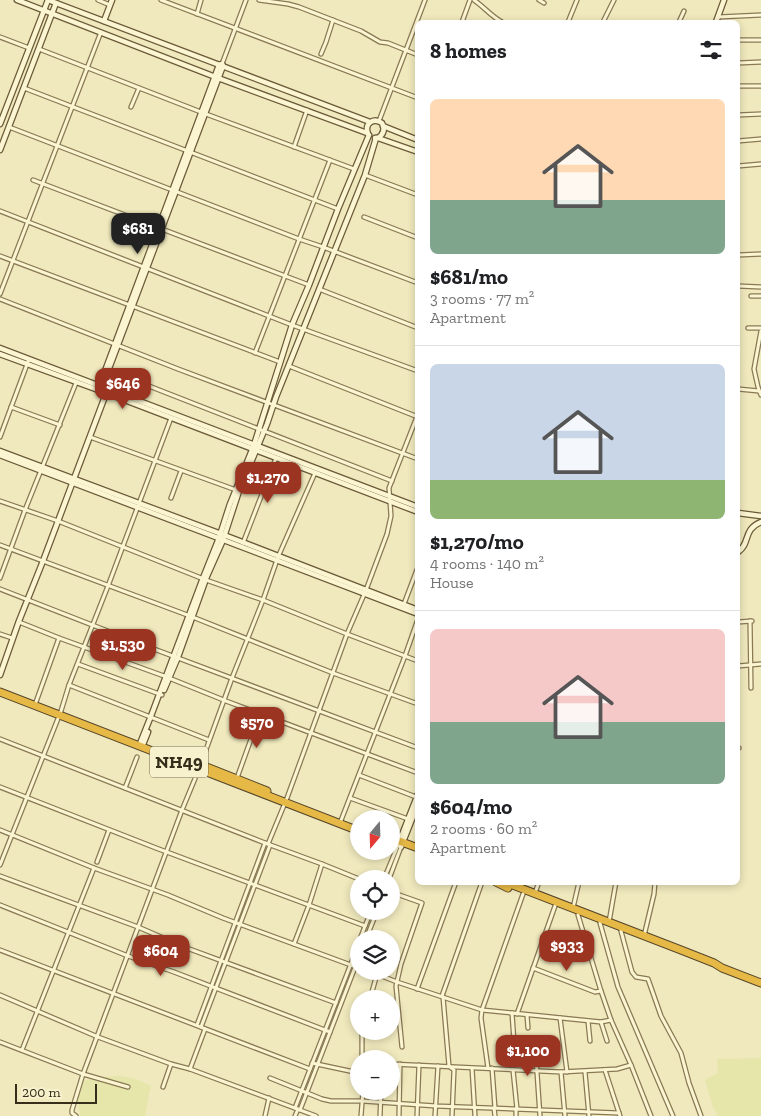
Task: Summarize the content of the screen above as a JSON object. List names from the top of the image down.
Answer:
{
  "streets": {
    "highway": ["NH49"]
  },
  "scale_bar": "200 m",
  "north": "bottom",
  "page": {
    "heading": "8 homes",
    "list": [
      {
        "name": "$681/mo",
        "note": "3 rooms · 77 m² · Apartment"
      },
      {
        "name": "$1,270/mo",
        "note": "4 rooms · 140 m² · House"
      },
      {
        "name": "$604/mo",
        "note": "2 rooms · 60 m² · Apartment"
      }
    ],
    "price": [
      "$681",
      "$646",
      "$1,270",
      "$1,530",
      "$570",
      "$933",
      "$604",
      "$1,100"
    ],
    "map_buttons": ["+", "−"],
    "scale": "200 m"
  }
}
